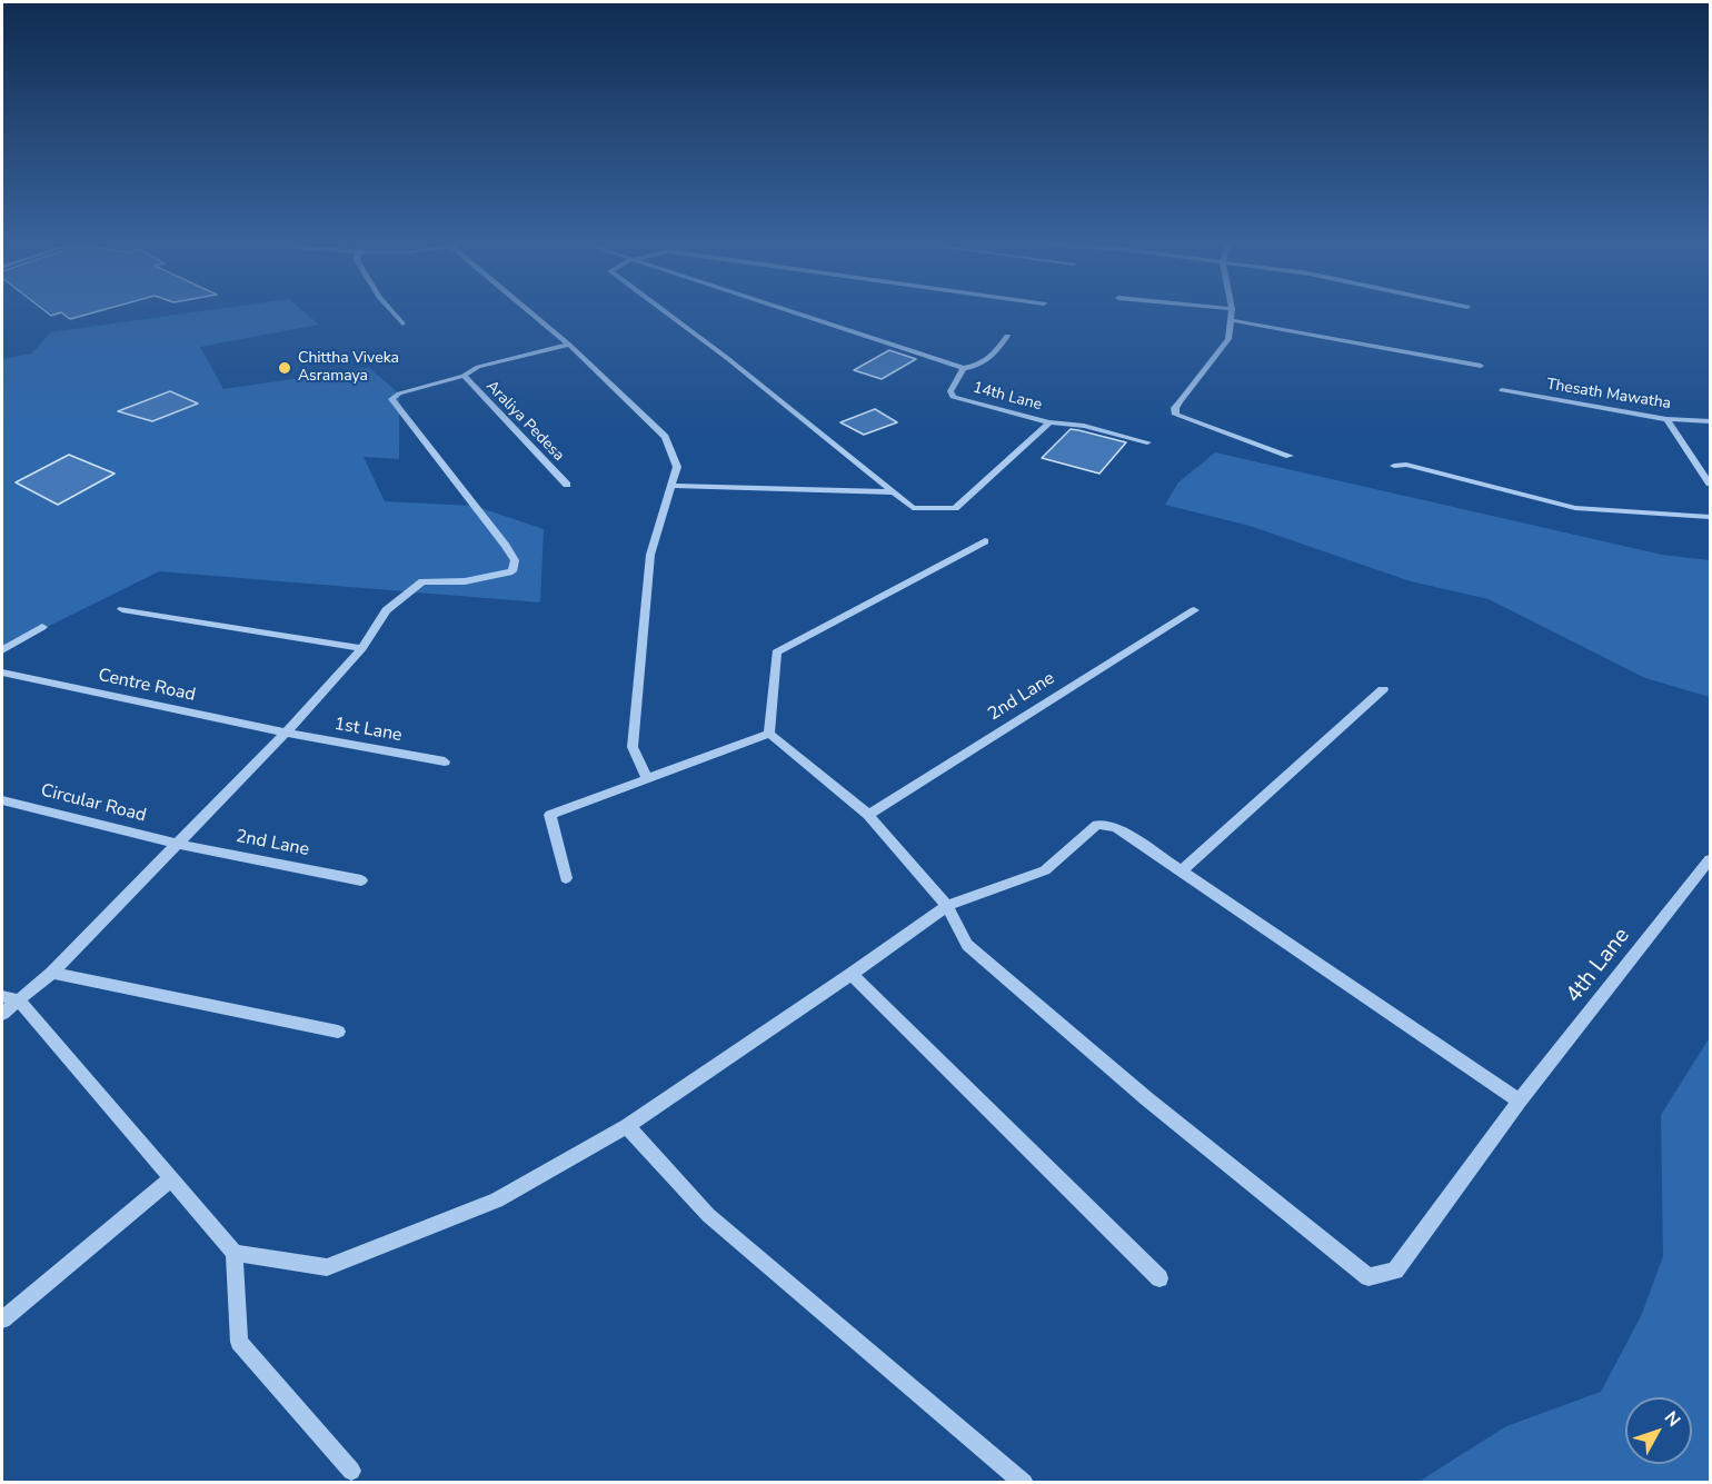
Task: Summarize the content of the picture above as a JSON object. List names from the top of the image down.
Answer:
{
  "streets": {
    "street": [
      "Thesath Mawatha",
      "14th Lane",
      "Araliya Pedesa",
      "Centre Road",
      "2nd Lane",
      "1st Lane",
      "Circular Road",
      "4th Lane"
    ]
  },
  "crossings": [
    ["Centre Road", "1st Lane"],
    ["2nd Lane", "Circular Road"]
  ],
  "places": ["Chittha Viveka Asramaya"],
  "north": "top right"
}
